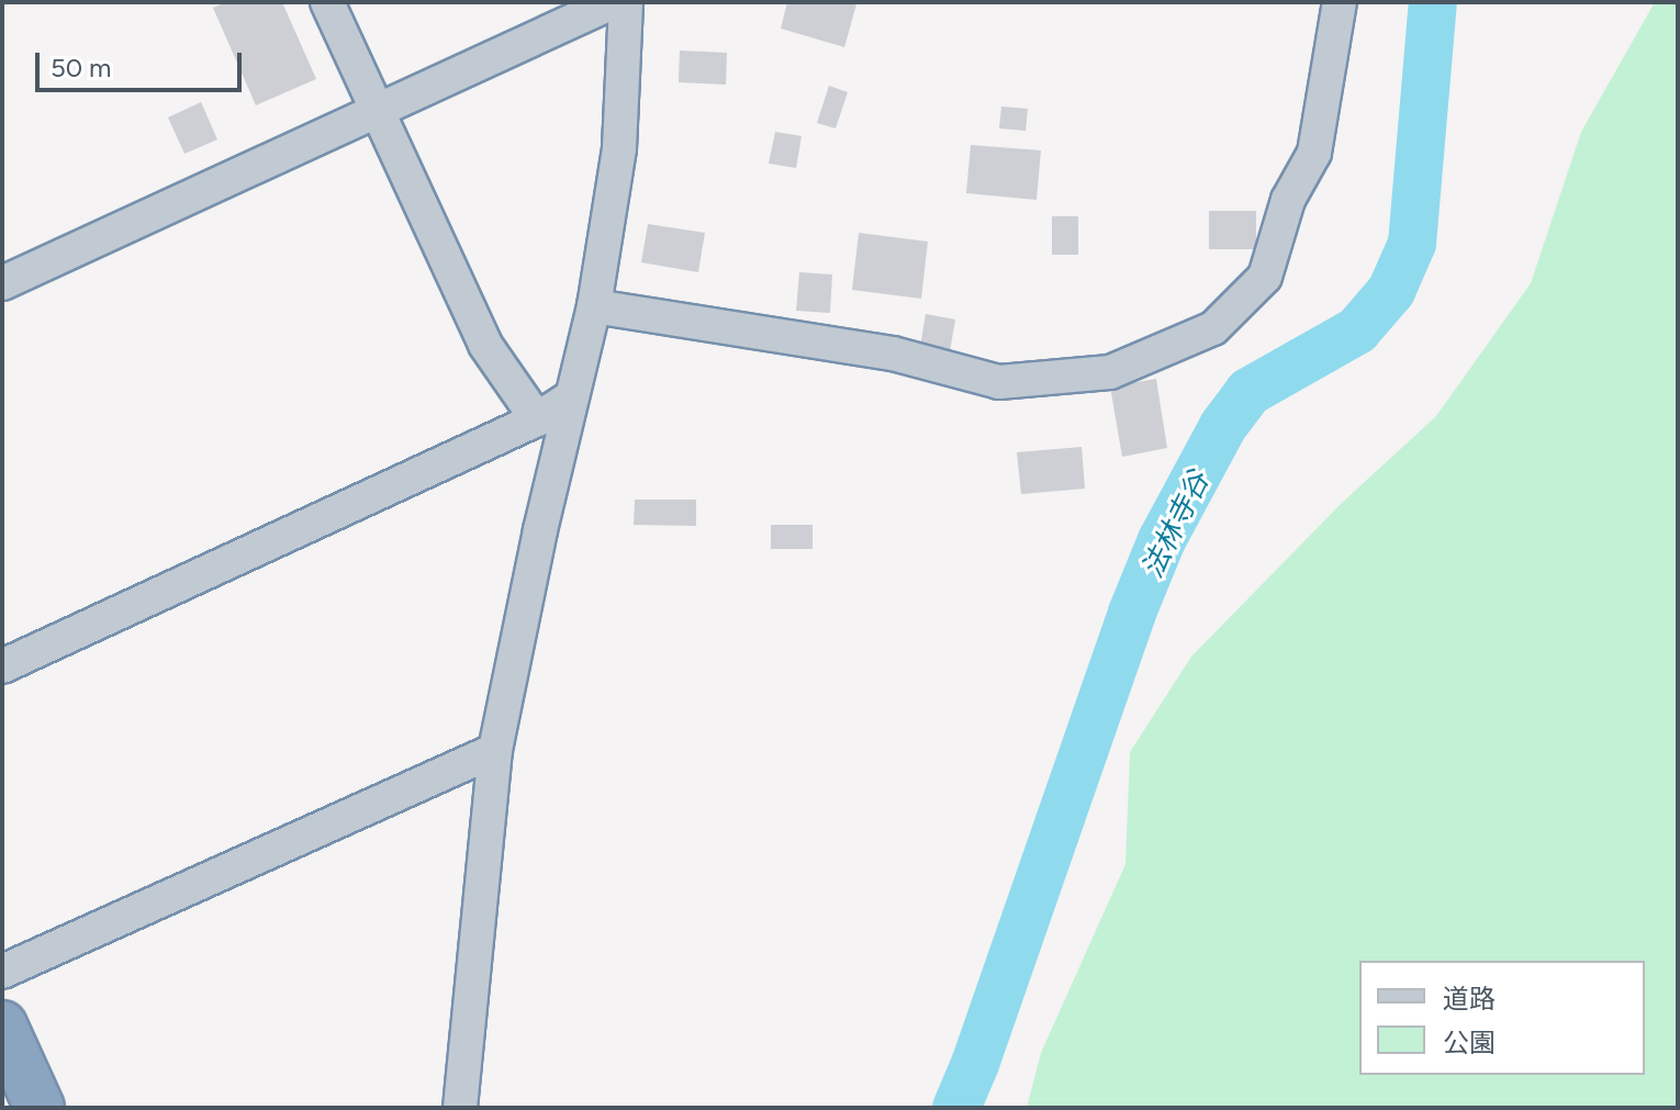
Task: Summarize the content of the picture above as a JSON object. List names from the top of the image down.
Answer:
{
  "water": ["法林寺谷"],
  "legend": ["道路", "公園"],
  "scale_bar": "50 m"
}
